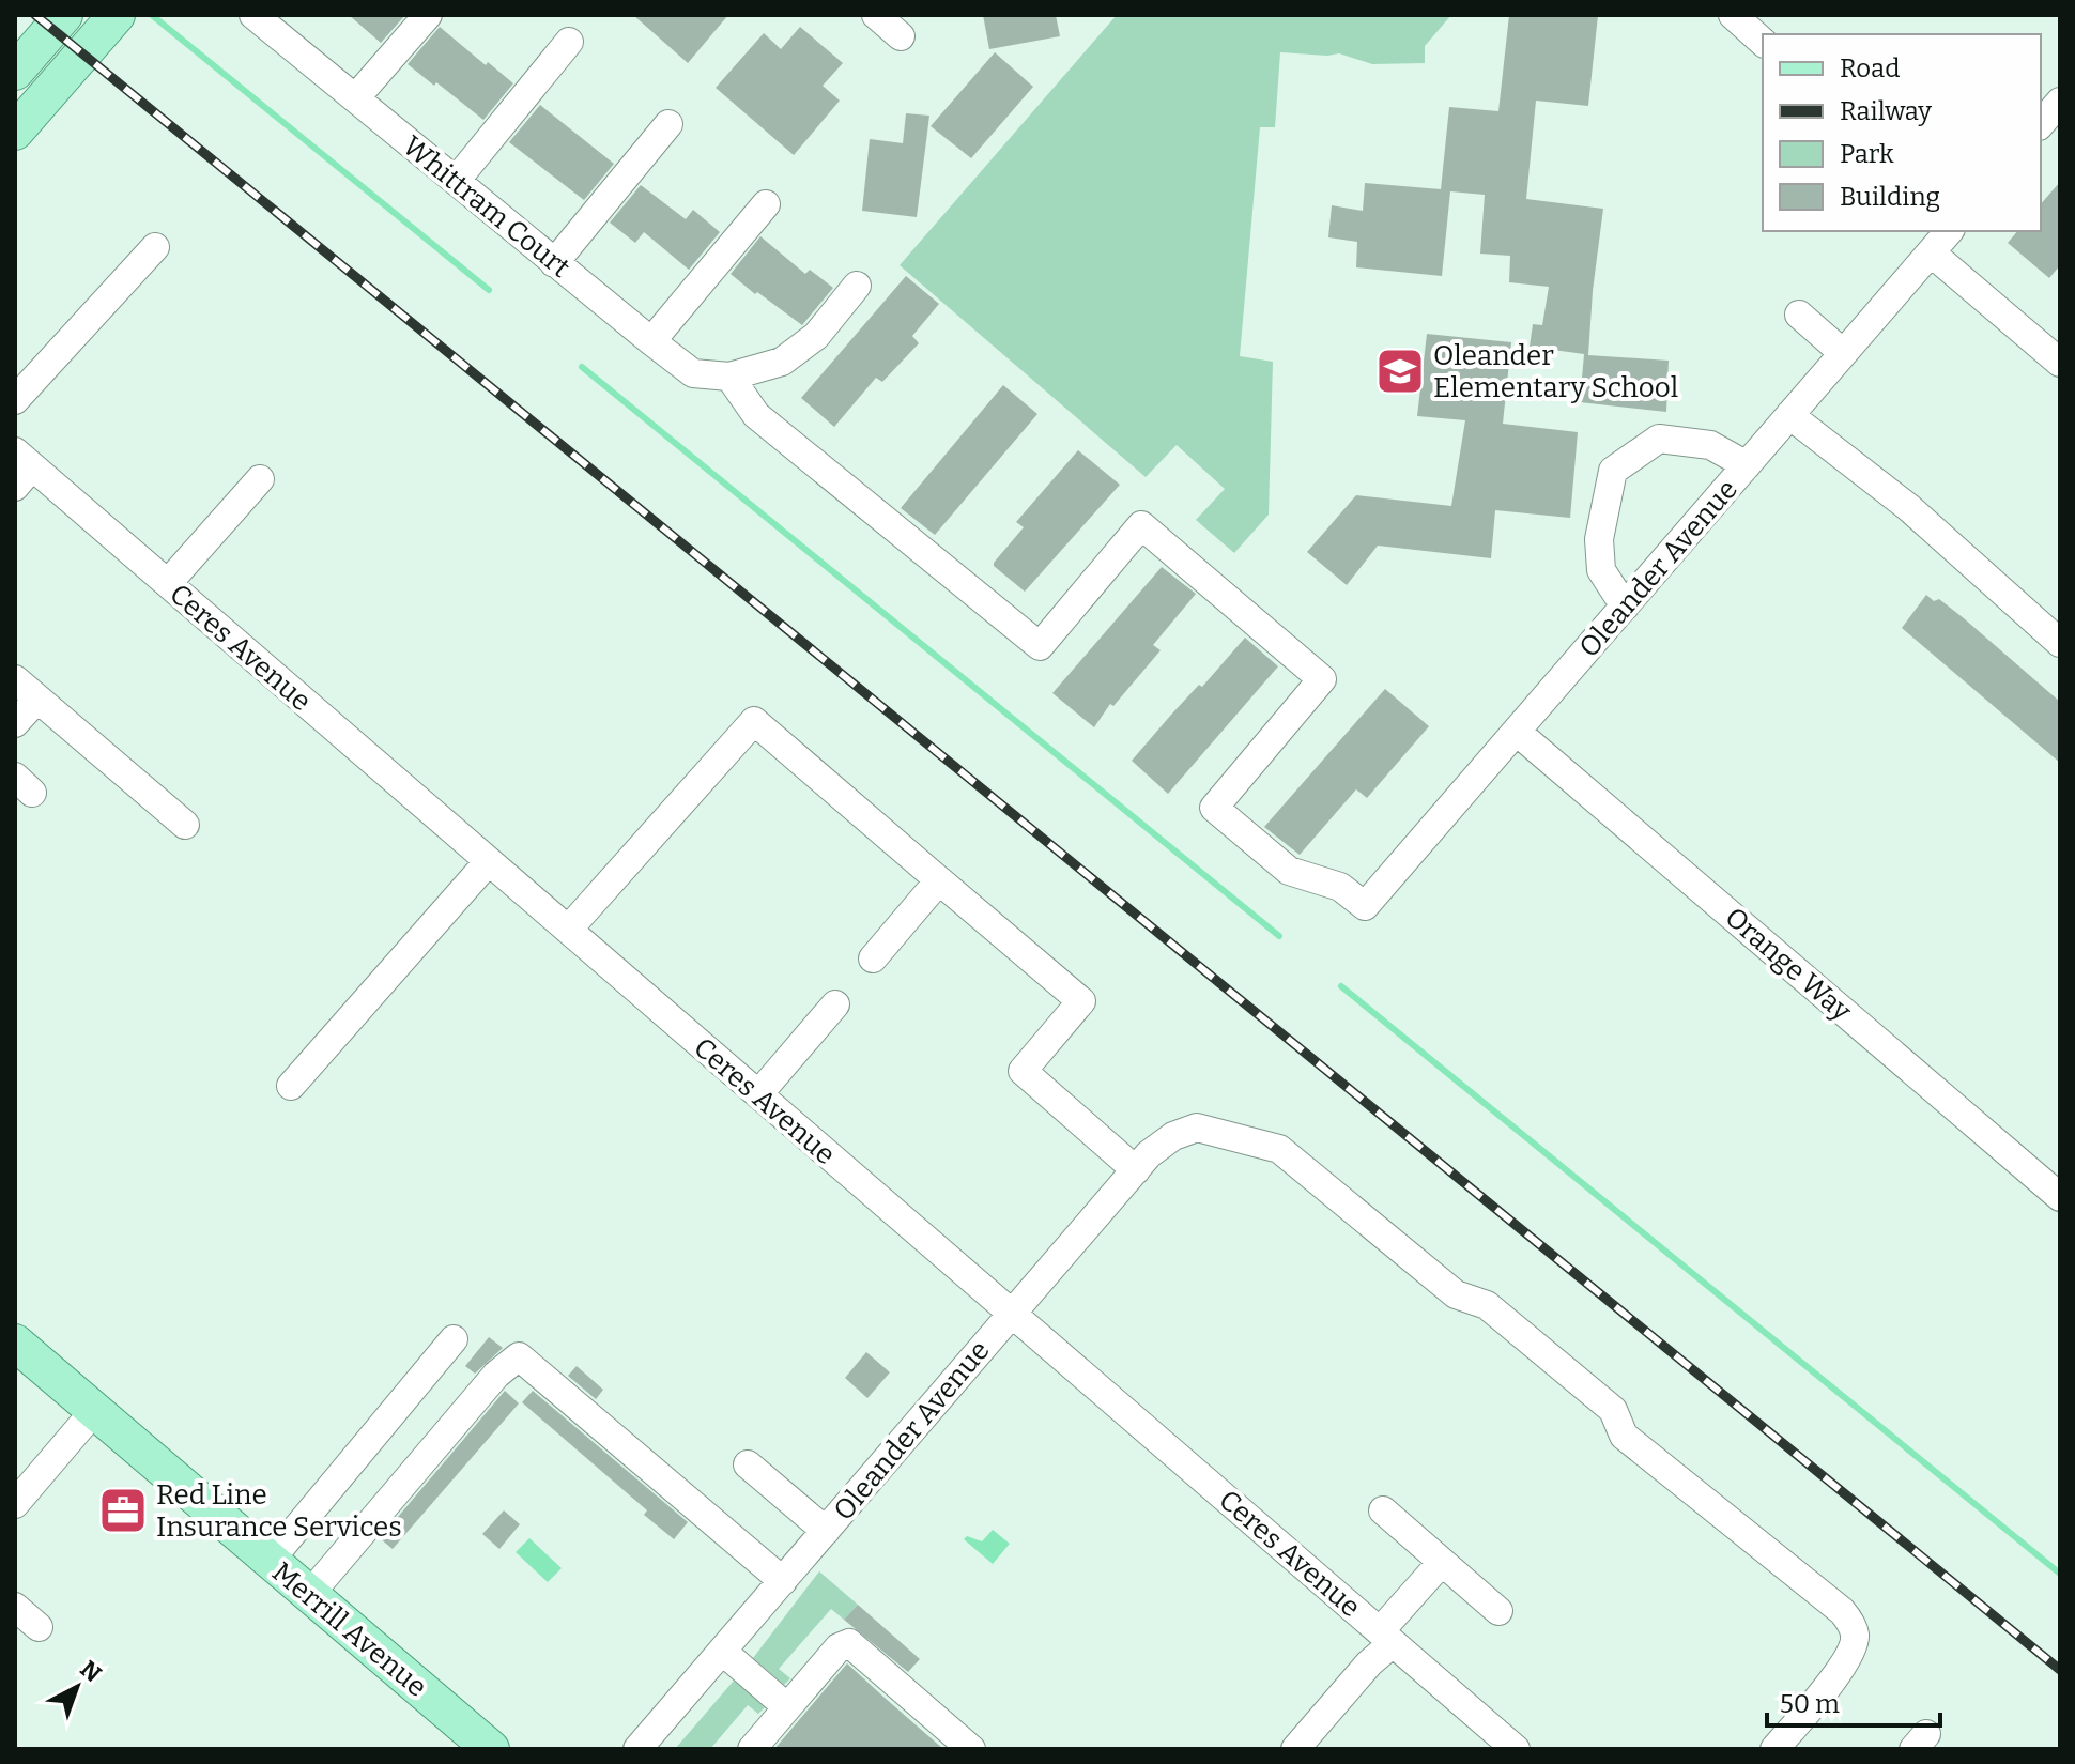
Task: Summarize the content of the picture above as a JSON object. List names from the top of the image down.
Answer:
{
  "streets": {
    "main road": ["Merrill Avenue"],
    "street": [
      "Whittram Court",
      "Oleander Avenue",
      "Ceres Avenue",
      "Orange Way"
    ]
  },
  "crossings": [
    ["Whittram Court", "Oleander Avenue"],
    ["Oleander Avenue", "Ceres Avenue"],
    ["Oleander Avenue", "Orange Way"]
  ],
  "places": {
    "school or university": ["Oleander Elementary School"],
    "office": ["Red Line Insurance Services"]
  },
  "legend": [
    "Road",
    "Railway",
    "Park",
    "Building"
  ],
  "scale_bar": "50 m",
  "north": "top right"
}
